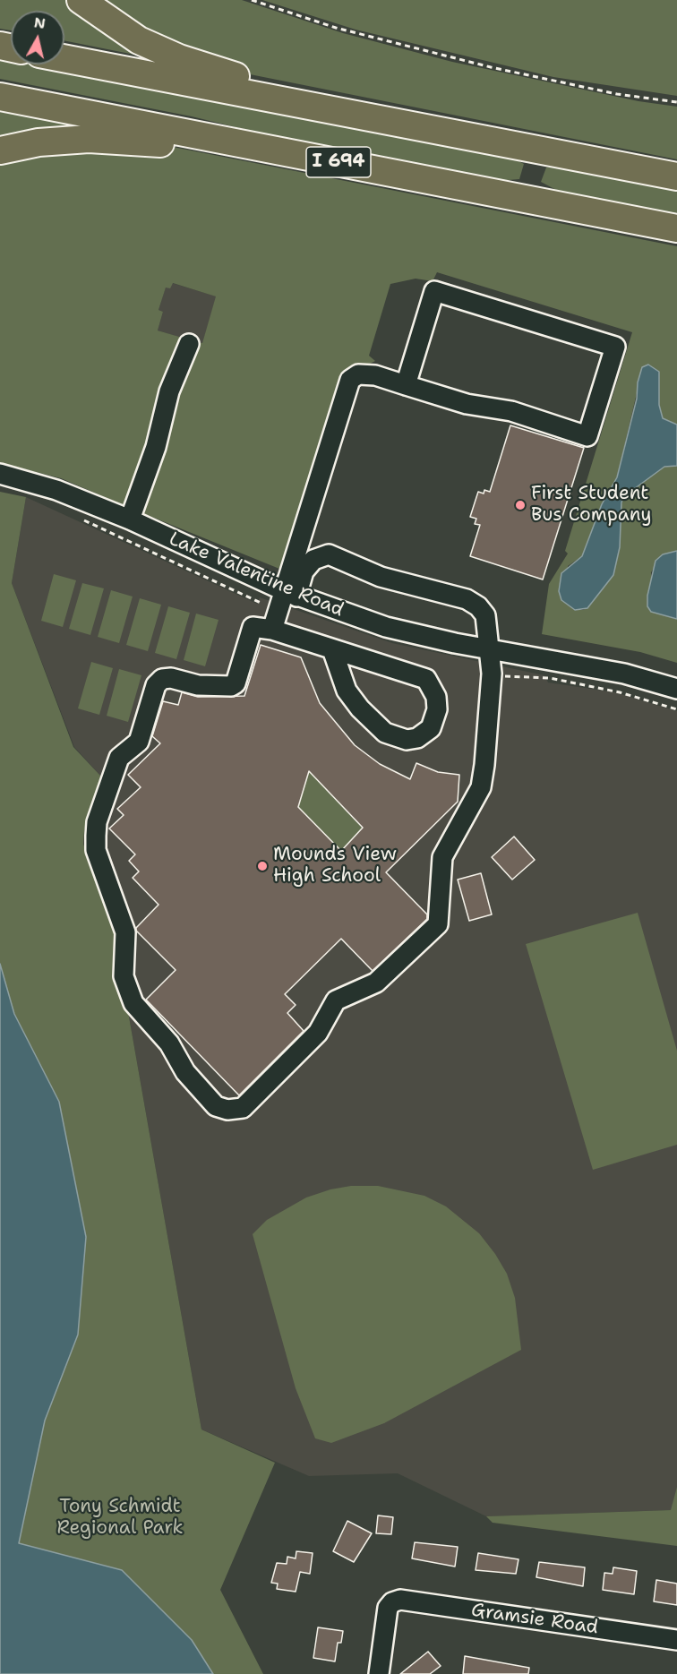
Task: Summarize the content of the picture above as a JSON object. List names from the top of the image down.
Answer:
{
  "streets": {
    "highway": ["I 694"],
    "street": ["Lake Valentine Road", "Gramsie Road"]
  },
  "parks": ["Tony Schmidt Regional Park"],
  "places": ["First Student Bus Company", "Mounds View High School"],
  "north": "top"
}
